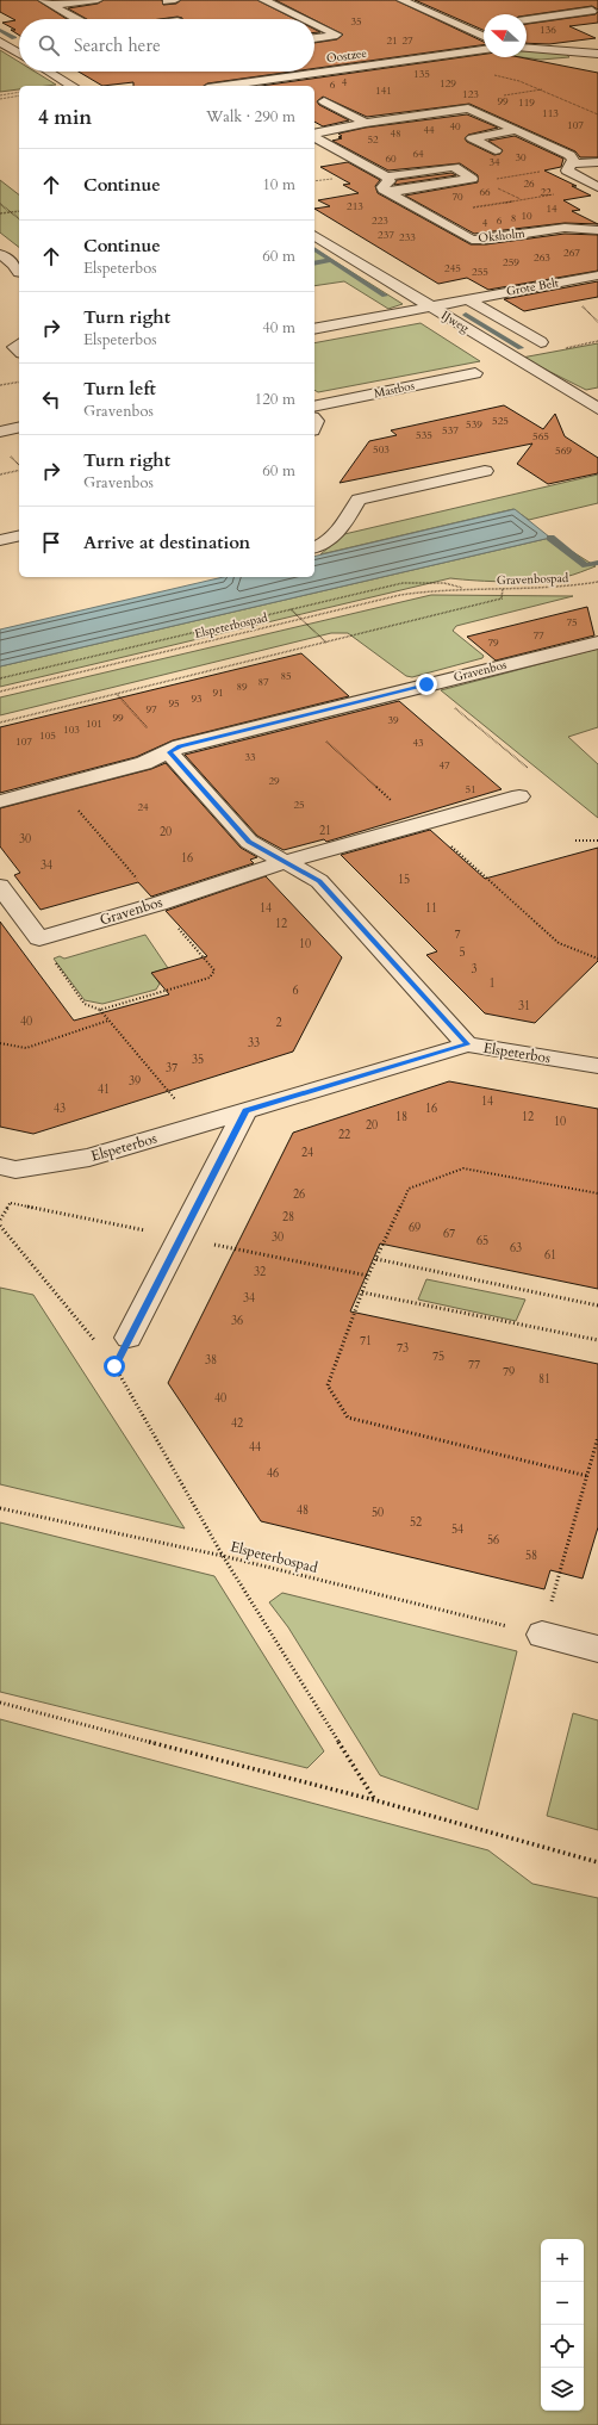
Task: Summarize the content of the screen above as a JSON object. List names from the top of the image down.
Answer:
{
  "streets": {
    "street": [
      "Oostzee",
      "Oksholm",
      "Grote Belt",
      "IJweg",
      "Mastbos",
      "Gravenbos",
      "Elspeterbos"
    ],
    "path": ["Gravenbospad", "Elspeterbospad"]
  },
  "crossings": [
    ["Grote Belt", "IJweg"],
    ["Gravenbospad", "Elspeterbospad"]
  ],
  "house_numbers": [
    "35",
    "136",
    "21",
    "27",
    "135",
    "4",
    "129",
    "6",
    "141",
    "123",
    "99",
    "119",
    "113",
    "107",
    "40",
    "44",
    "48",
    "52",
    "64",
    "30",
    "60",
    "34",
    "26",
    "66",
    "22",
    "70",
    "213",
    "14",
    "10",
    "8",
    "223",
    "6",
    "4",
    "237",
    "233",
    "267",
    "263",
    "259",
    "245",
    "255",
    "525",
    "539",
    "537",
    "535",
    "565",
    "503",
    "569",
    "75",
    "77",
    "79",
    "85",
    "87",
    "89",
    "91",
    "93",
    "95",
    "97",
    "99",
    "39",
    "101",
    "103",
    "105",
    "107",
    "43",
    "33",
    "47",
    "29",
    "51",
    "25",
    "24",
    "21",
    "20",
    "30",
    "16",
    "34",
    "15",
    "14",
    "11",
    "12",
    "7",
    "10",
    "5",
    "3",
    "1",
    "6",
    "31",
    "40",
    "2",
    "33",
    "35",
    "37",
    "39",
    "41",
    "14",
    "43",
    "16",
    "18",
    "12",
    "10",
    "20",
    "22",
    "24",
    "26",
    "28",
    "69",
    "67",
    "30",
    "65",
    "63",
    "61",
    "32",
    "34",
    "36",
    "71",
    "73",
    "75",
    "38",
    "77",
    "79",
    "81",
    "40",
    "42",
    "44",
    "46",
    "48",
    "50",
    "52",
    "54",
    "56",
    "58"
  ],
  "north": "left",
  "page": {
    "search": "Search here",
    "heading": ["4 min", "Walk · 290 m"],
    "list": [
      ["Continue", "10 m"],
      ["Continue", "Elspeterbos", "60 m"],
      ["Turn right", "Elspeterbos", "40 m"],
      ["Turn left", "Gravenbos", "120 m"],
      ["Turn right", "Gravenbos", "60 m"],
      "Arrive at destination"
    ],
    "map_buttons": ["+", "−"]
  }
}
